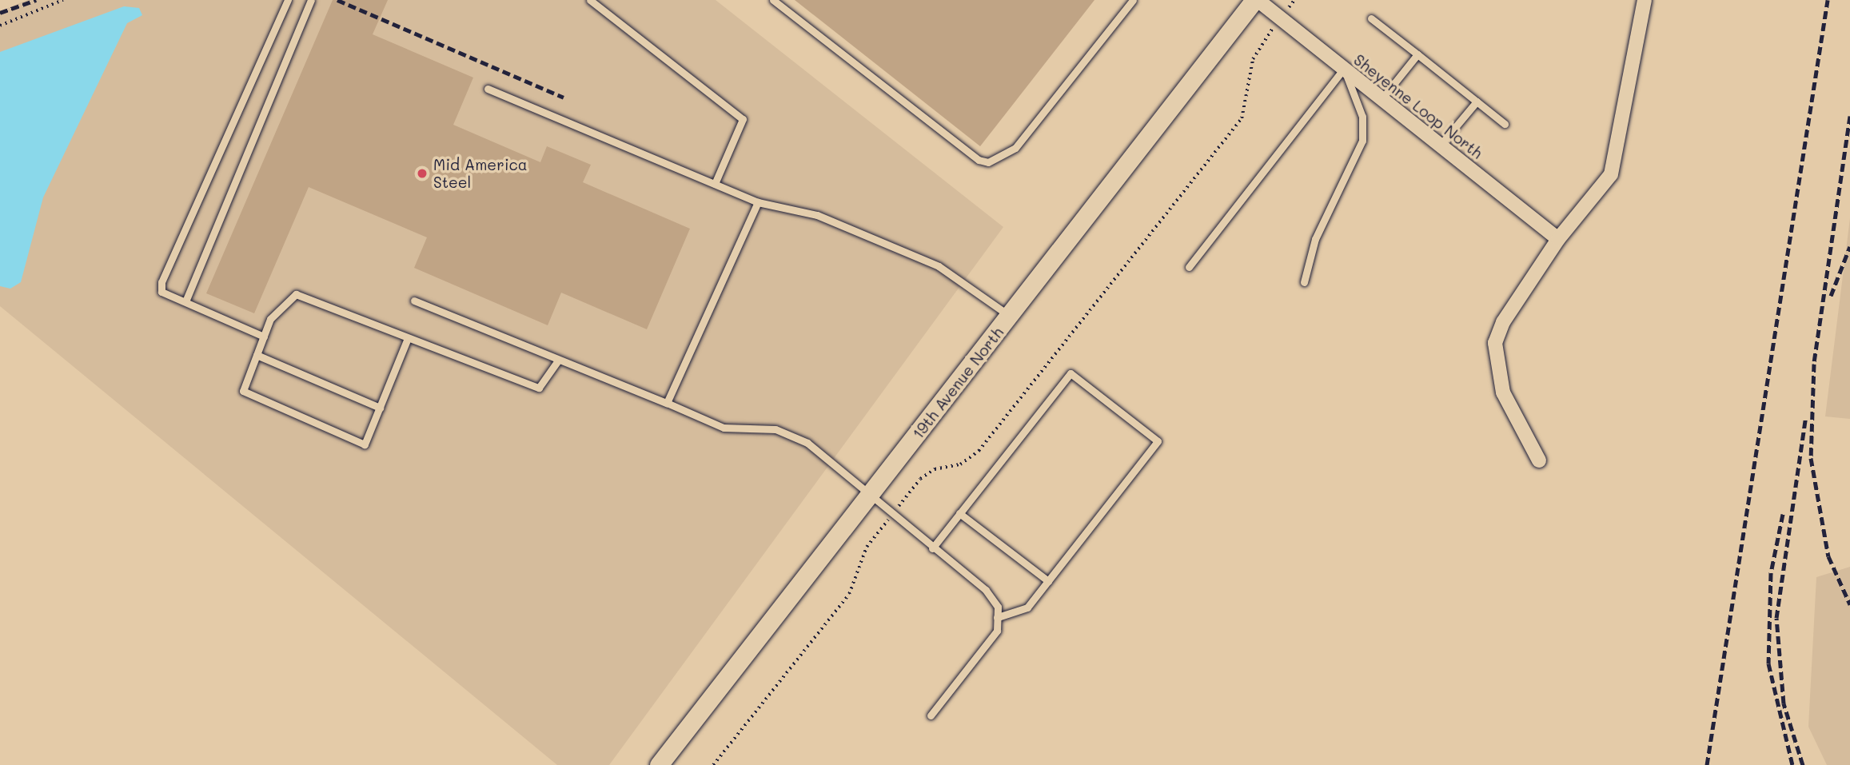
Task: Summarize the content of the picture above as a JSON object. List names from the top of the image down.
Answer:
{
  "streets": {
    "street": ["Sheyenne Loop North", "19th Avenue North"]
  },
  "crossings": [
    ["Sheyenne Loop North", "19th Avenue North"]
  ],
  "places": ["Mid America Steel"]
}
